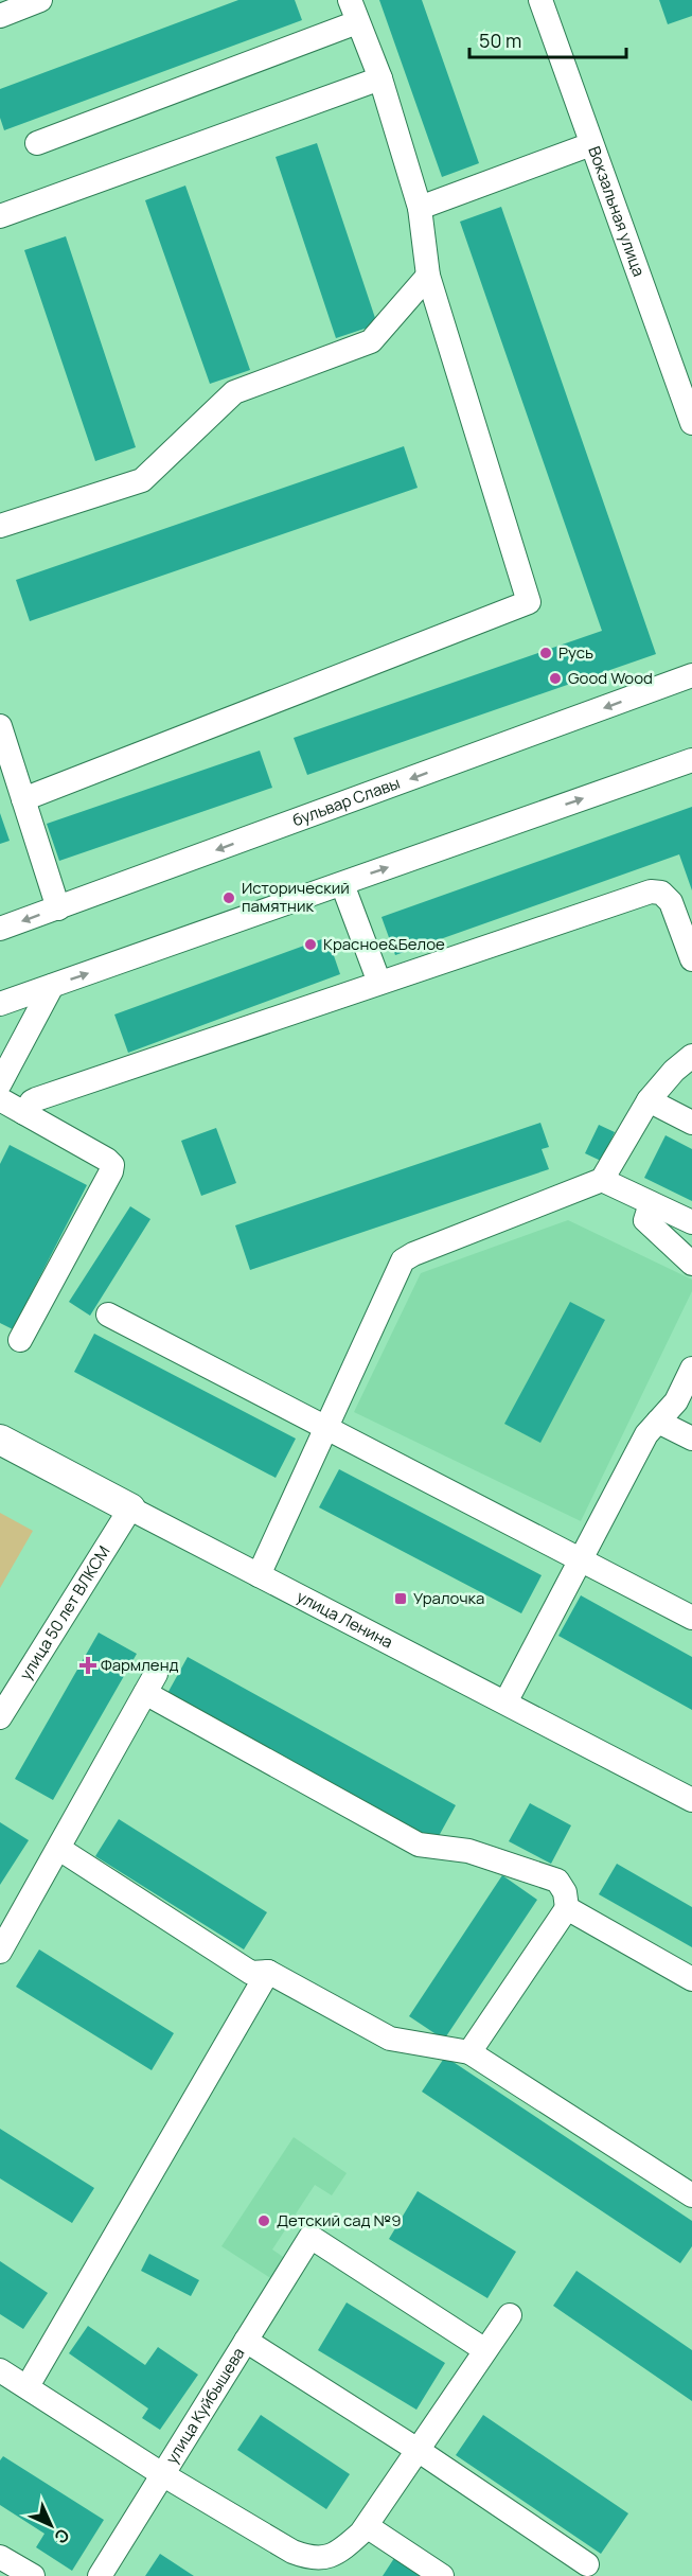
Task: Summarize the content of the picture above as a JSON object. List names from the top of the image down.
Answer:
{
  "streets": {
    "main road": ["улица Ленина"],
    "street": [
      "Вокзальная улица",
      "бульвар Славы",
      "улица 50 лет ВЛКСМ",
      "улица Куйбышева"
    ]
  },
  "crossings": [
    ["улица 50 лет ВЛКСМ", "улица Ленина"]
  ],
  "places": {
    "other": [
      "Русь",
      "Good Wood",
      "Исторический памятник",
      "Красное&Белое",
      "Детский сад №9"
    ],
    "transit": ["Уралочка"],
    "health": ["Фармленд"]
  },
  "scale_bar": "50 m",
  "north": "bottom right"
}
